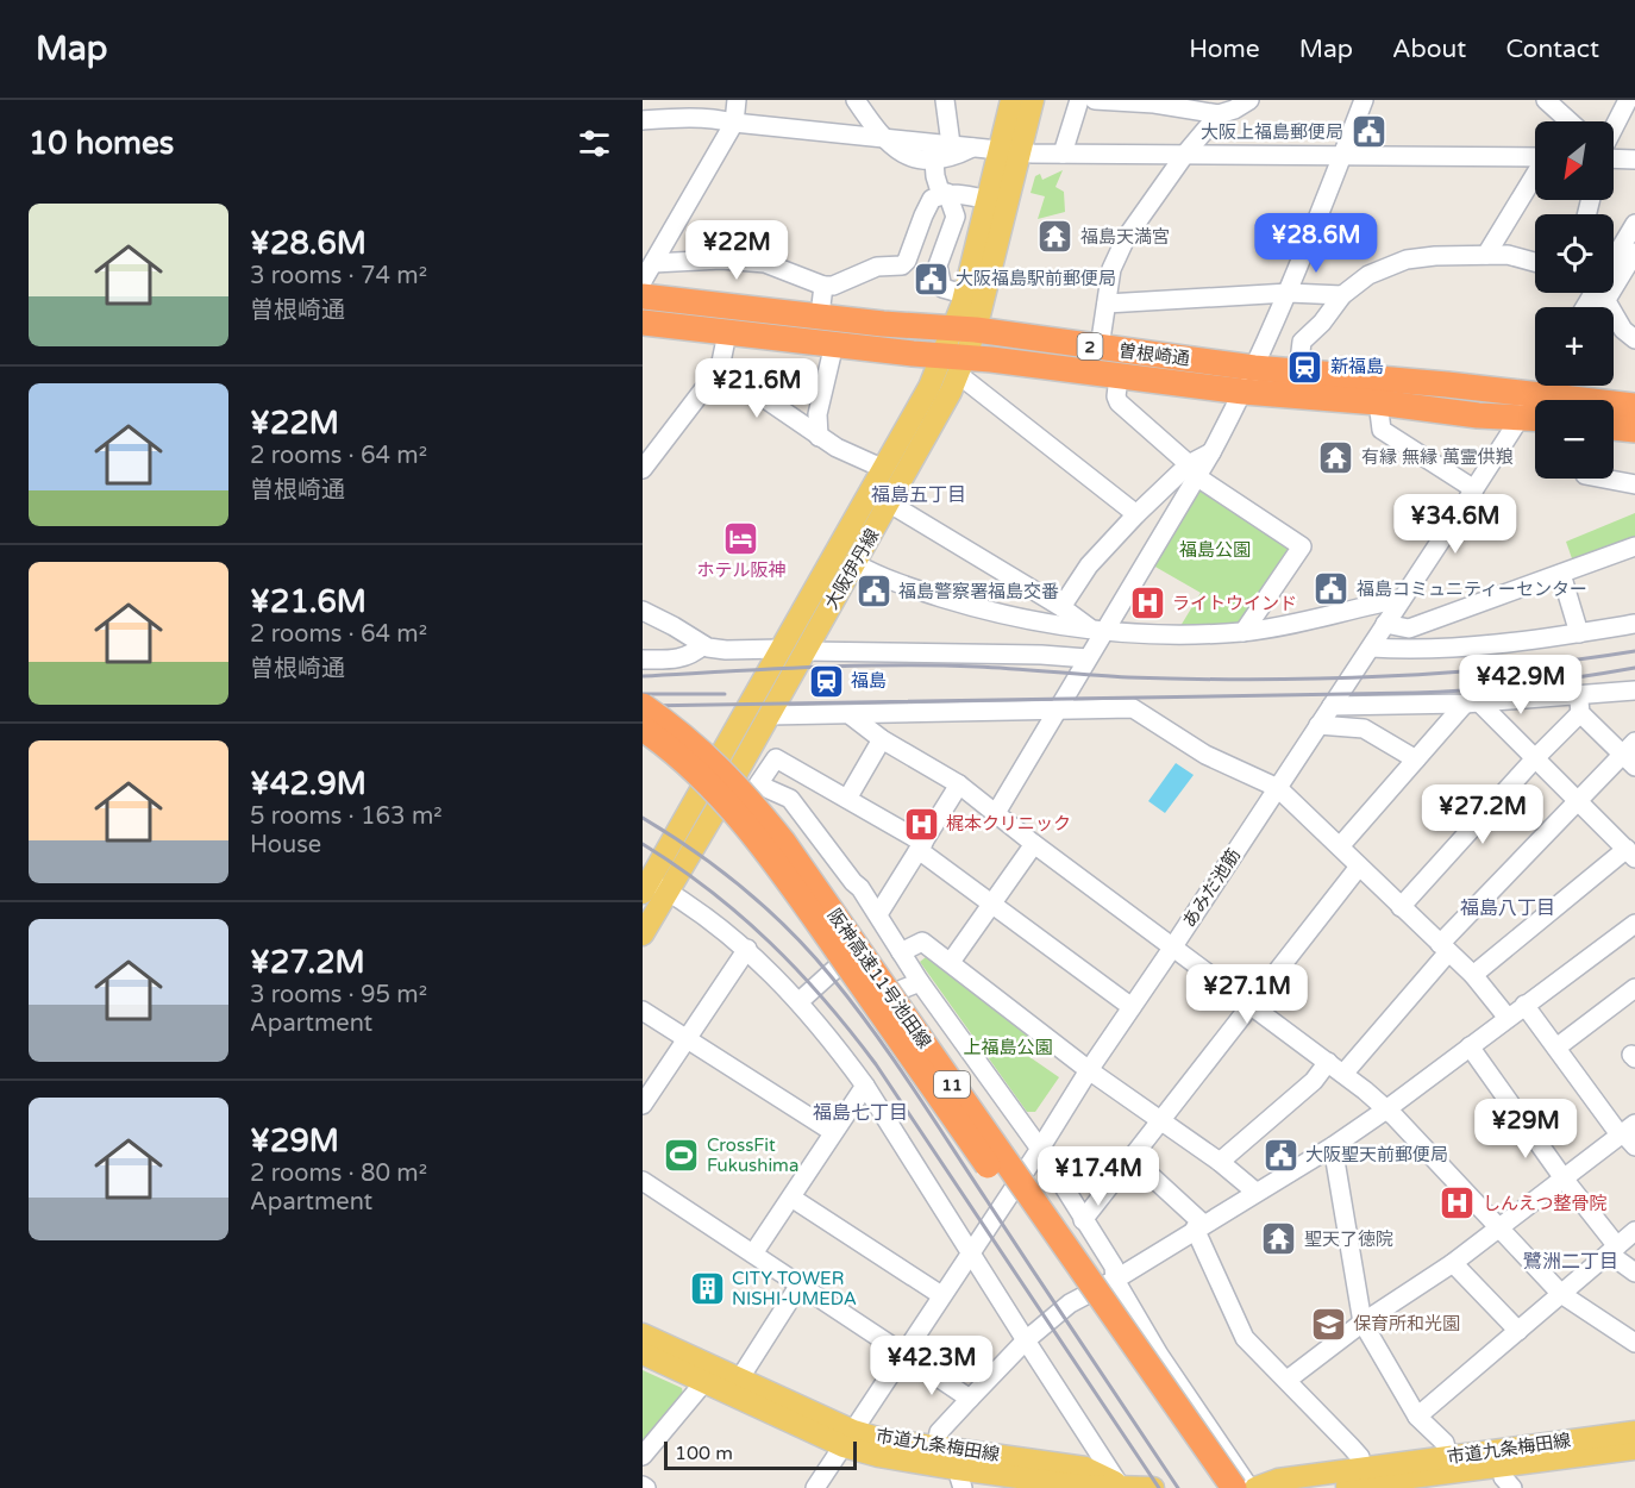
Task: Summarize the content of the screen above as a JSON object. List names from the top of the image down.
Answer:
{
  "streets": {
    "highway": [
      "2",
      "曽根崎通",
      "阪神高速11号池田線",
      "11"
    ],
    "main road": ["大阪伊丹線", "市道九条梅田線"],
    "street": ["あみだ池筋"]
  },
  "crossings": [
    ["2", "曽根崎通"],
    ["2", "あみだ池筋"],
    ["曽根崎通", "大阪伊丹線"],
    ["曽根崎通", "あみだ池筋"],
    ["あみだ池筋", "市道九条梅田線"],
    ["阪神高速11号池田線", "11"]
  ],
  "districts": [
    "福島五丁目",
    "福島八丁目",
    "福島七丁目",
    "鷺洲二丁目"
  ],
  "parks": ["福島公園", "上福島公園"],
  "places": {
    "public building": [
      "大阪上福島郵便局",
      "大阪福島駅前郵便局",
      "福島コミュニティーセンター",
      "福島警察署福島交番",
      "大阪聖天前郵便局"
    ],
    "temple": ["福島天満宮", "有縁 無縁 萬霊供羪", "聖天了徳院"],
    "station": ["新福島", "福島"],
    "hotel": ["ホテル阪神"],
    "hospital": ["ライトウインド", "梶本クリニック", "しんえつ整骨院"],
    "sports": ["CrossFit Fukushima"],
    "building": ["CITY TOWER NISHI-UMEDA"],
    "school or university": ["保育所和光園"]
  },
  "scale_bar": "100 m",
  "north": "bottom left",
  "page": {
    "header": "Map",
    "nav": [
      "Home",
      "Map",
      "About",
      "Contact"
    ],
    "heading": "10 homes",
    "map_buttons": ["+", "−"],
    "list": [
      {
        "name": "¥28.6M",
        "note": "3 rooms · 74 m² · 曽根崎通"
      },
      {
        "name": "¥22M",
        "note": "2 rooms · 64 m² · 曽根崎通"
      },
      {
        "name": "¥21.6M",
        "note": "2 rooms · 64 m² · 曽根崎通"
      },
      {
        "name": "¥42.9M",
        "note": "5 rooms · 163 m² · House"
      },
      {
        "name": "¥27.2M",
        "note": "3 rooms · 95 m² · Apartment"
      },
      {
        "name": "¥29M",
        "note": "2 rooms · 80 m² · Apartment"
      }
    ],
    "price": [
      "¥28.6M",
      "¥22M",
      "¥21.6M",
      "¥34.6M",
      "¥42.9M",
      "¥27.2M",
      "¥27.1M",
      "¥29M",
      "¥17.4M",
      "¥42.3M"
    ],
    "scale": "100 m"
  }
}
